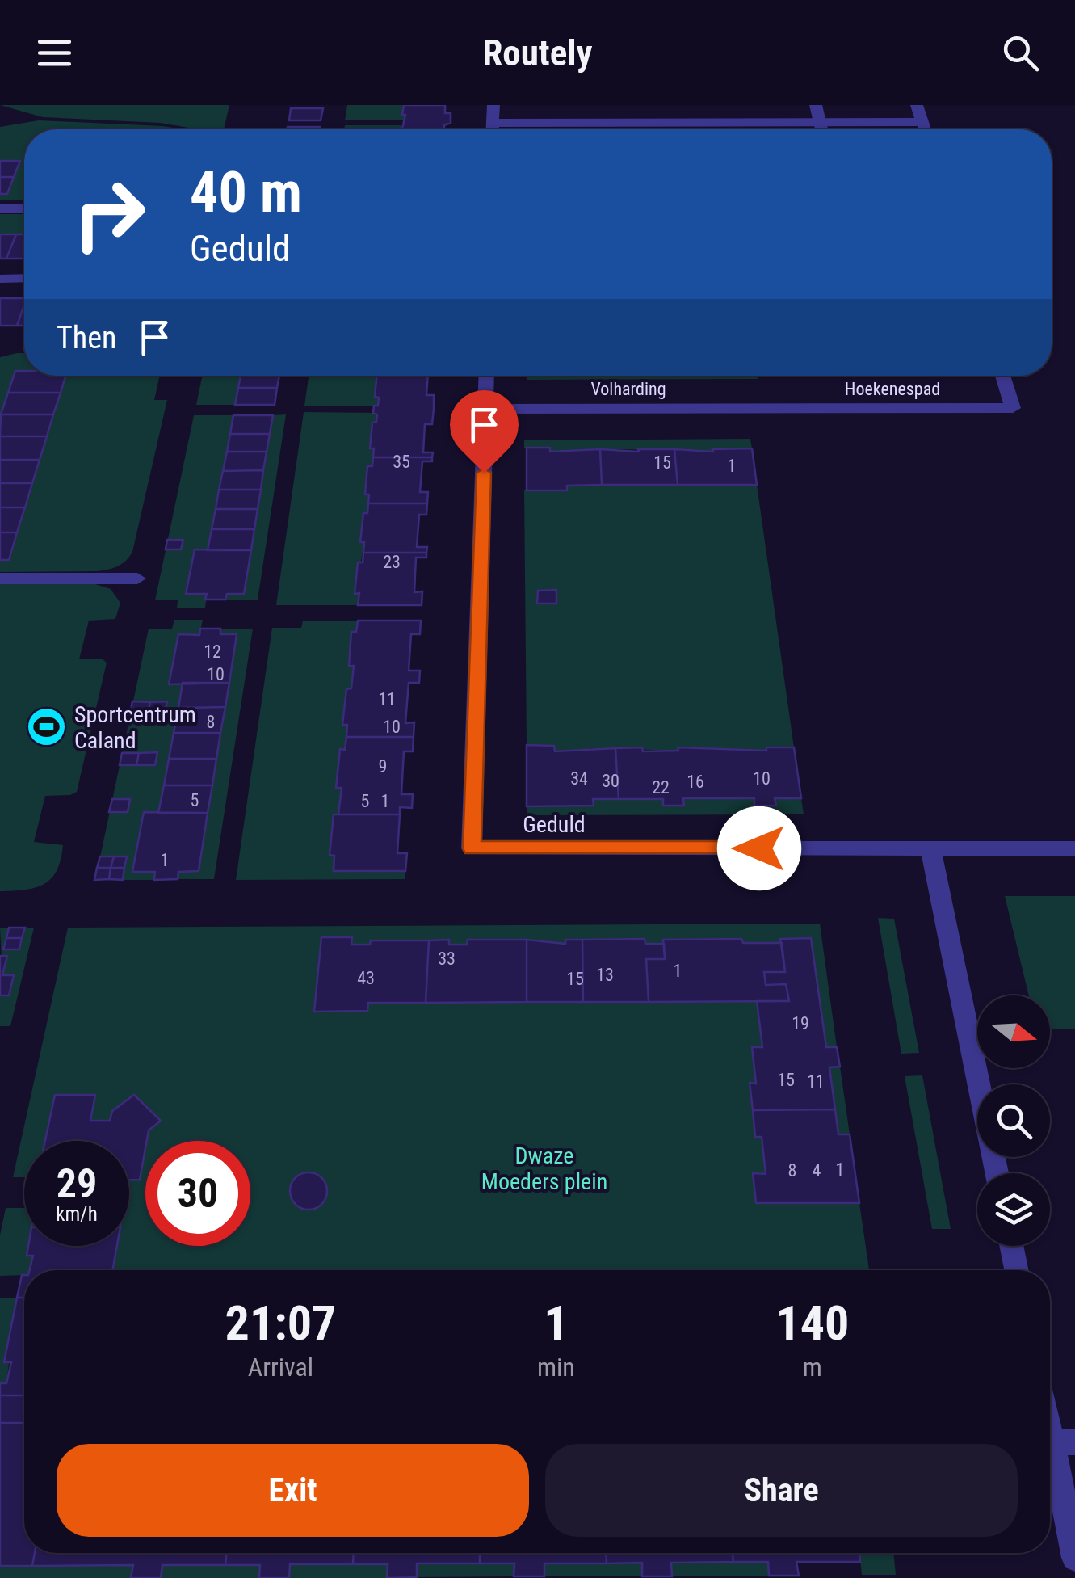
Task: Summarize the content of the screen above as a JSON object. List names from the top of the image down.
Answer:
{
  "streets": {
    "street": ["Volharding", "Hoekenespad", "Geduld"]
  },
  "crossings": [
    ["Volharding", "Hoekenespad"],
    ["Volharding", "Geduld"]
  ],
  "parks": ["Dwaze Moeders plein"],
  "places": {
    "sports": ["Sportcentrum Caland"]
  },
  "house_numbers": [
    "35",
    "15",
    "1",
    "23",
    "12",
    "10",
    "11",
    "8",
    "10",
    "9",
    "34",
    "10",
    "30",
    "16",
    "22",
    "5",
    "5",
    "1",
    "1",
    "33",
    "1",
    "13",
    "43",
    "15",
    "19",
    "15",
    "11",
    "1",
    "8",
    "4"
  ],
  "north": "right",
  "page": {
    "header": "Routely",
    "turn": ["40 m", "Geduld"],
    "then": "Then",
    "speed": "29 km/h",
    "limit": "30",
    "eta": [
      "21:07",
      "Arrival",
      "1",
      "min",
      "140",
      "m"
    ],
    "buttons": ["Exit", "Share"]
  }
}
